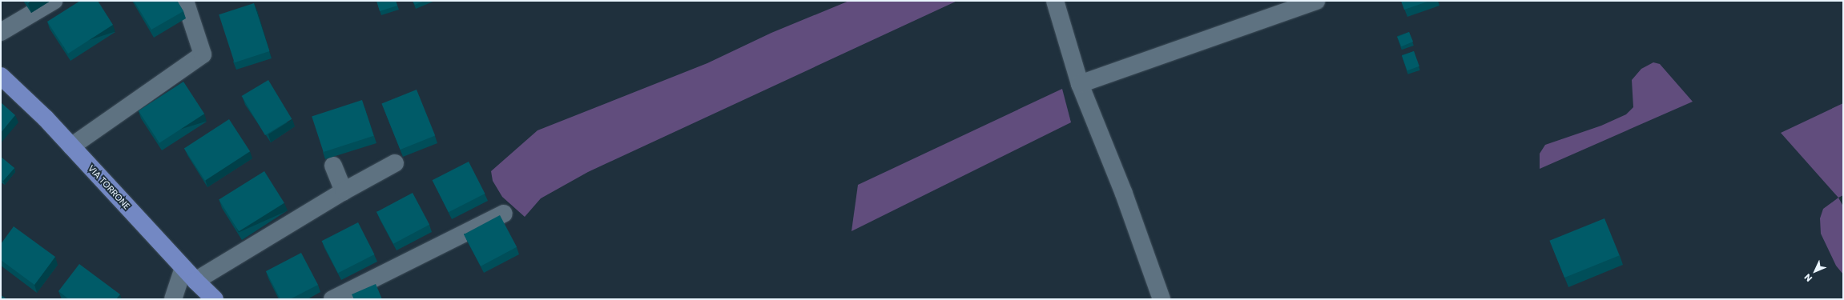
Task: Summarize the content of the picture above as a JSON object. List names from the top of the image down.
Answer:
{
  "streets": {
    "main road": ["VIA TORRONE"]
  },
  "north": "bottom left"
}
